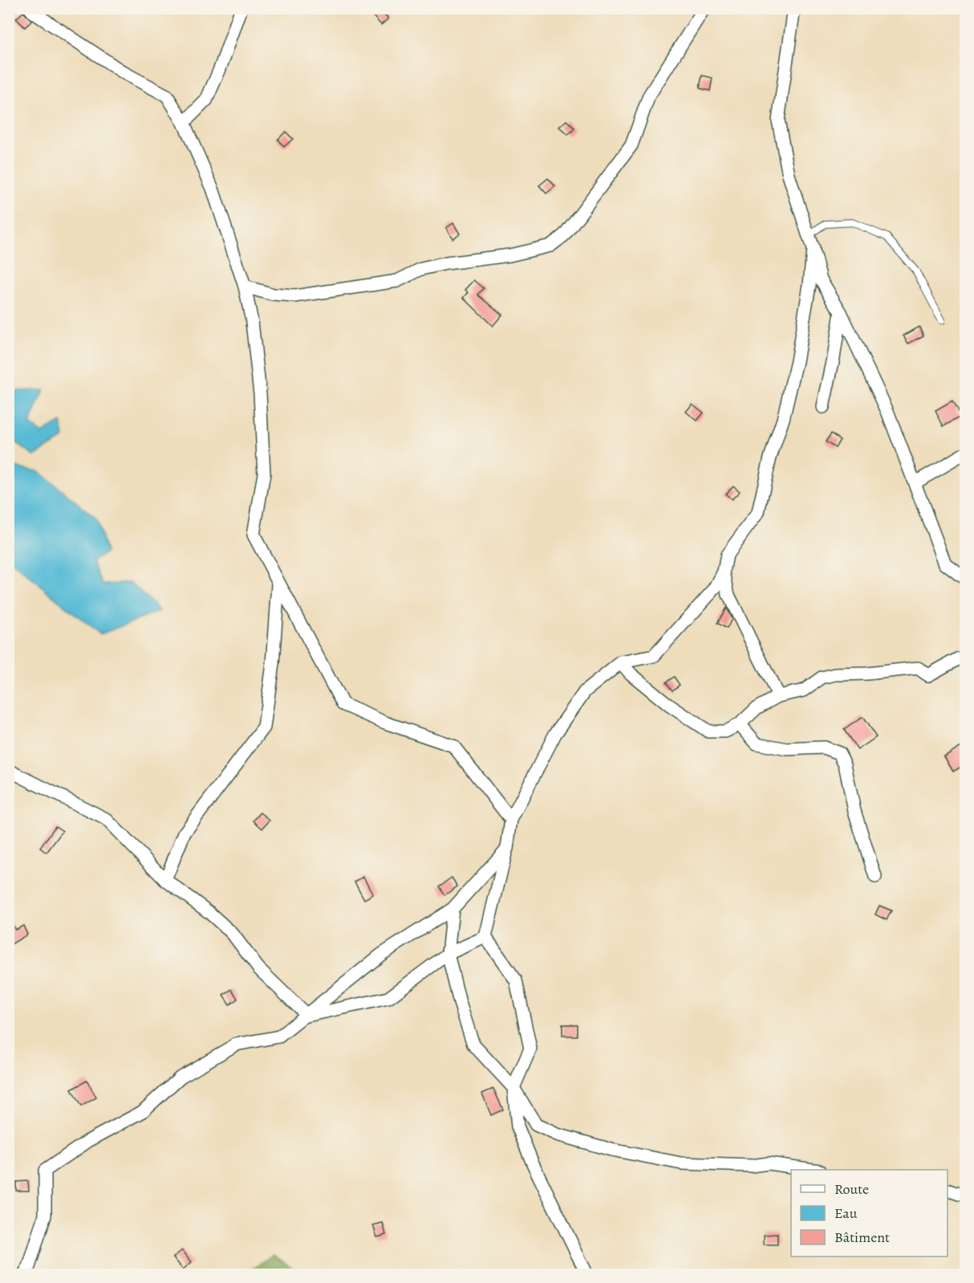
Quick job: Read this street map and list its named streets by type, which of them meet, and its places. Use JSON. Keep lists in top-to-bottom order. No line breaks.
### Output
{"legend":["Route","Eau","Bâtiment"]}
